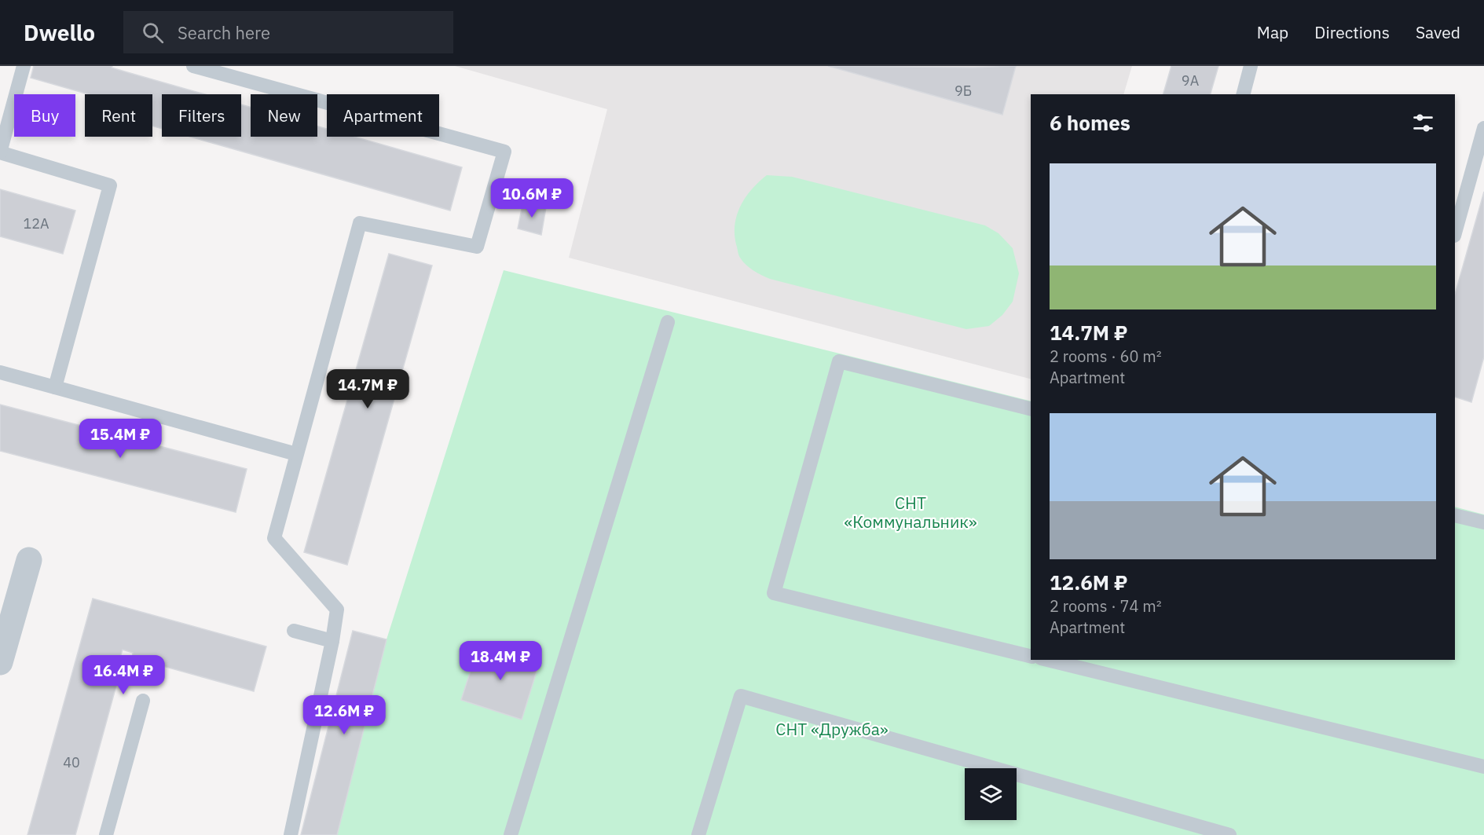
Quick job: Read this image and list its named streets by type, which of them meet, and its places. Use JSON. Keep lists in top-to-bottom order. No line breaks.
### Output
{"parks":["СНТ «Коммунальник»","СНТ «Дружба»"],"house_numbers":["9А","9Б","12А","40"],"page":{"header":"Dwello","search":"Search here","nav":["Map","Directions","Saved"],"chip":["Buy","Rent","Filters","New","Apartment"],"heading":"6 homes","list":[{"name":"14.7M ₽","note":"2 rooms · 60 m² · Apartment"},{"name":"12.6M ₽","note":"2 rooms · 74 m² · Apartment"}],"price":["10.6M ₽","14.7M ₽","15.4M ₽","18.4M ₽","16.4M ₽","12.6M ₽"]}}
